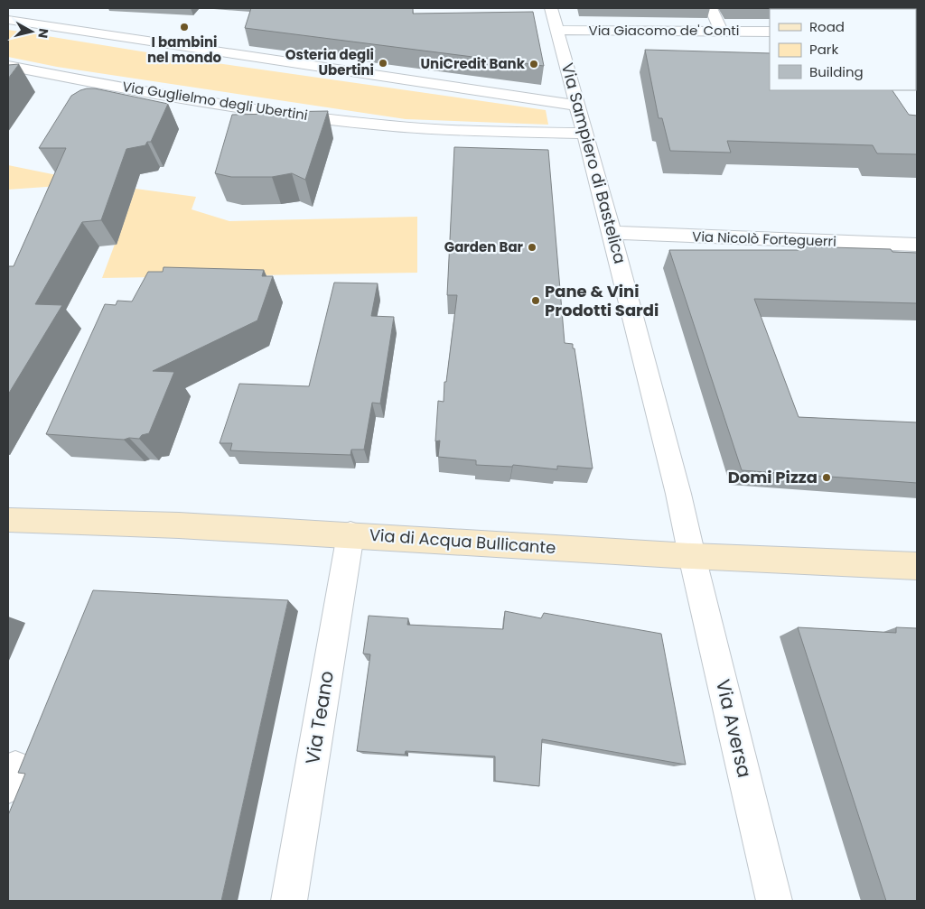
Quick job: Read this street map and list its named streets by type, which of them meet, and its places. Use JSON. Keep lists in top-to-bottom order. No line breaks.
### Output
{"streets":{"main road":["Via di Acqua Bullicante"],"street":["Via Giacomo de' Conti","Via Guglielmo degli Ubertini","Via Sampiero di Bastelica","Via Nicolò Forteguerri","Via Teano","Via Aversa"]},"crossings":[["Via Giacomo de' Conti","Via Sampiero di Bastelica"],["Via Guglielmo degli Ubertini","Via Sampiero di Bastelica"],["Via Sampiero di Bastelica","Via Nicolò Forteguerri"],["Via Sampiero di Bastelica","Via di Acqua Bullicante"],["Via Sampiero di Bastelica","Via Aversa"],["Via di Acqua Bullicante","Via Teano"],["Via di Acqua Bullicante","Via Aversa"]],"places":["I bambini nel mondo","Osteria degli Ubertini","UniCredit Bank","Garden Bar","Pane & Vini Prodotti Sardi","Domi Pizza"],"legend":["Road","Park","Building"],"north":"right"}
